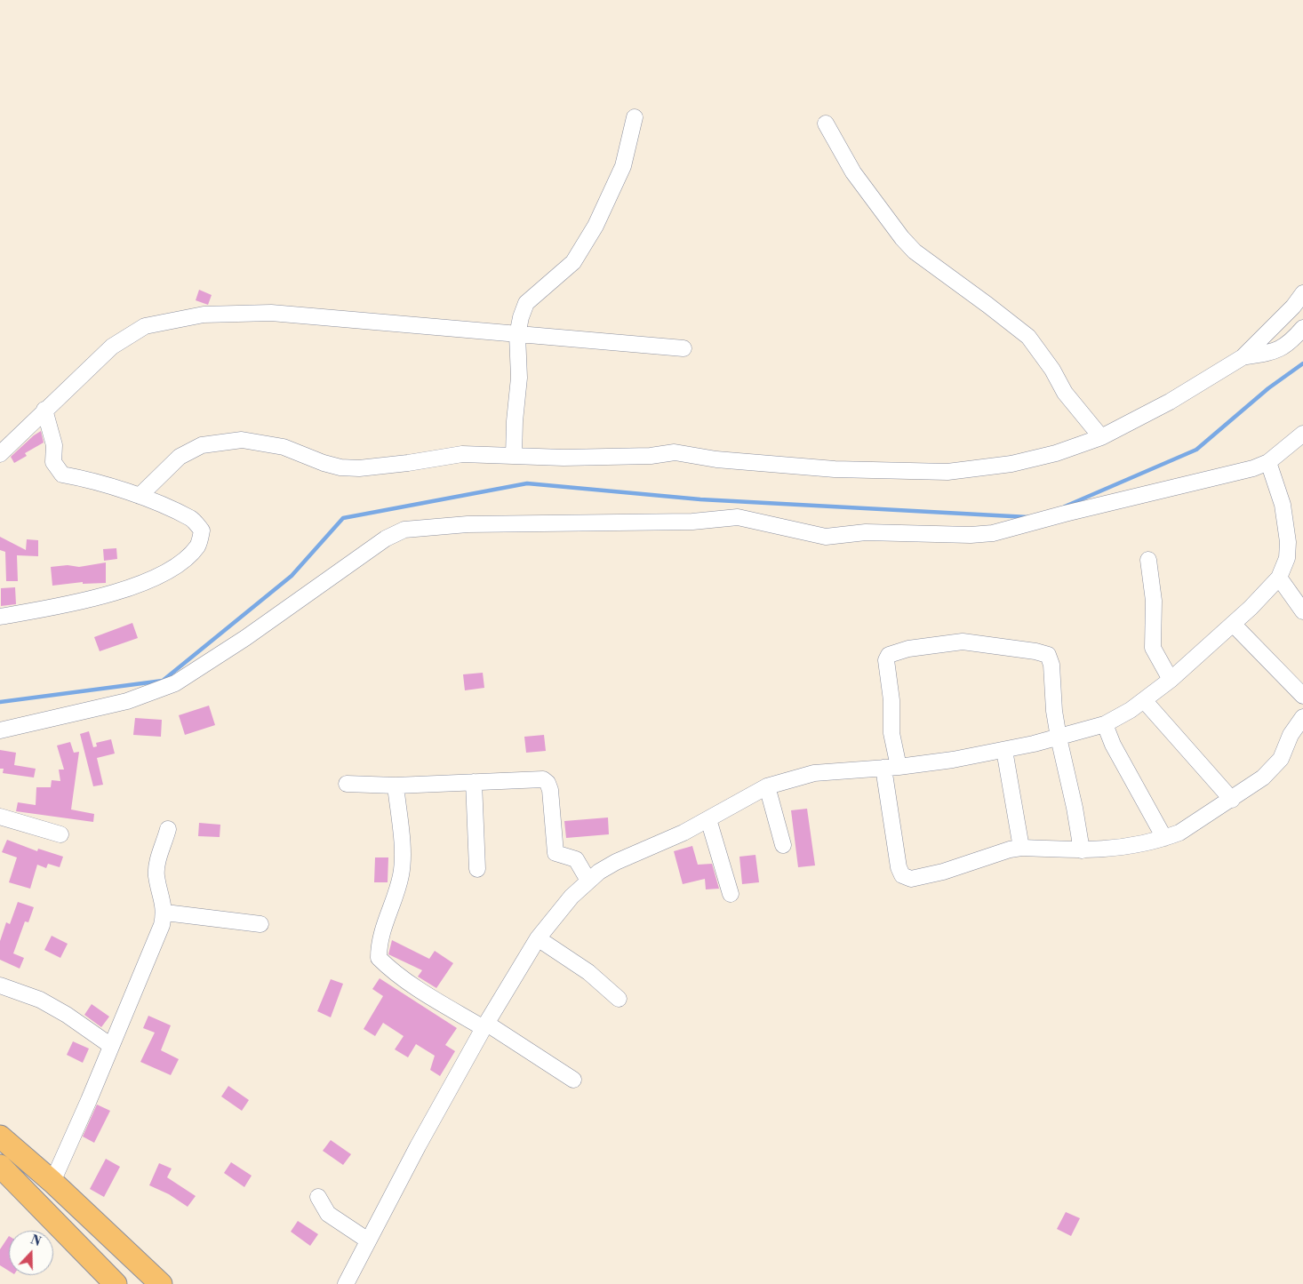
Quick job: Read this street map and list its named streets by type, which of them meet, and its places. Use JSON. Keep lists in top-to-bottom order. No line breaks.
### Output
{"north":"top"}
